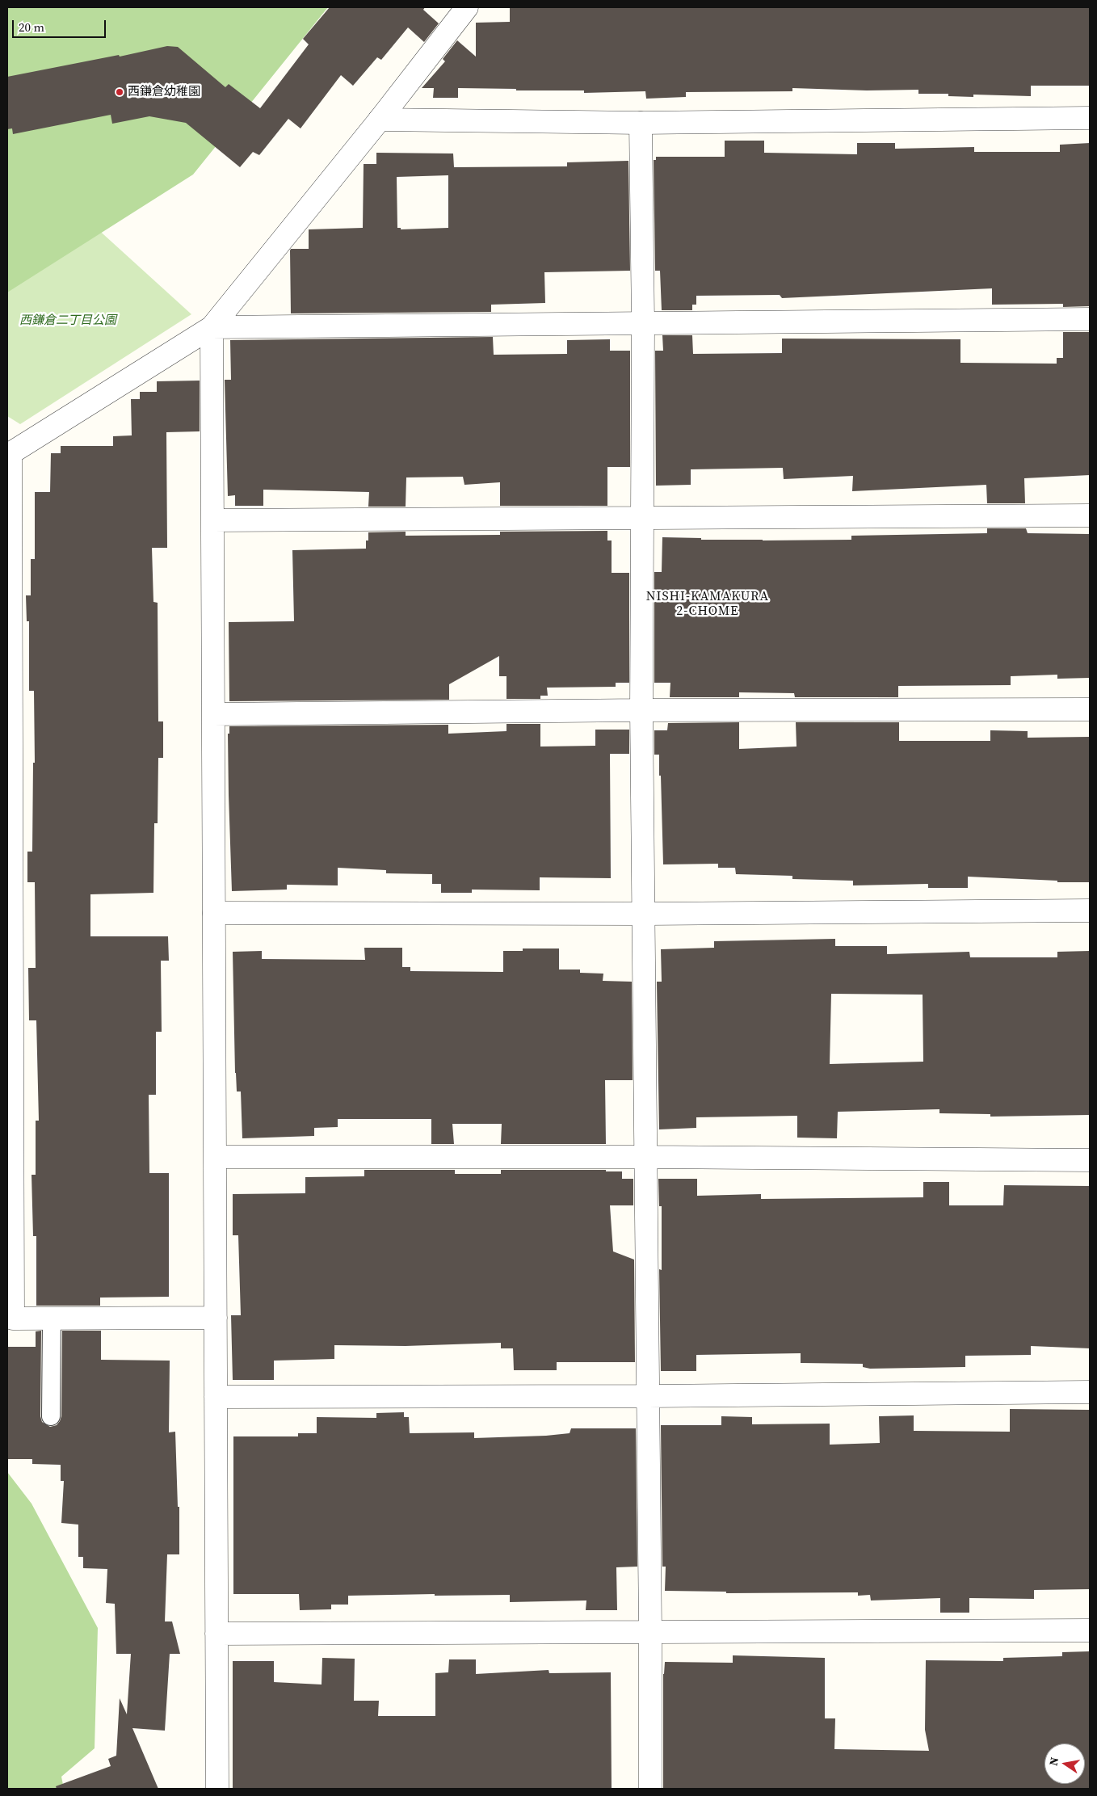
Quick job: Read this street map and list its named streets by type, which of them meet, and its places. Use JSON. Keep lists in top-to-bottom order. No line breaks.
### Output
{"districts":["NISHI-KAMAKURA 2-CHOME"],"parks":["西鎌倉二丁目公園"],"places":["西鎌倉幼稚園"],"scale_bar":"20 m","north":"left"}
